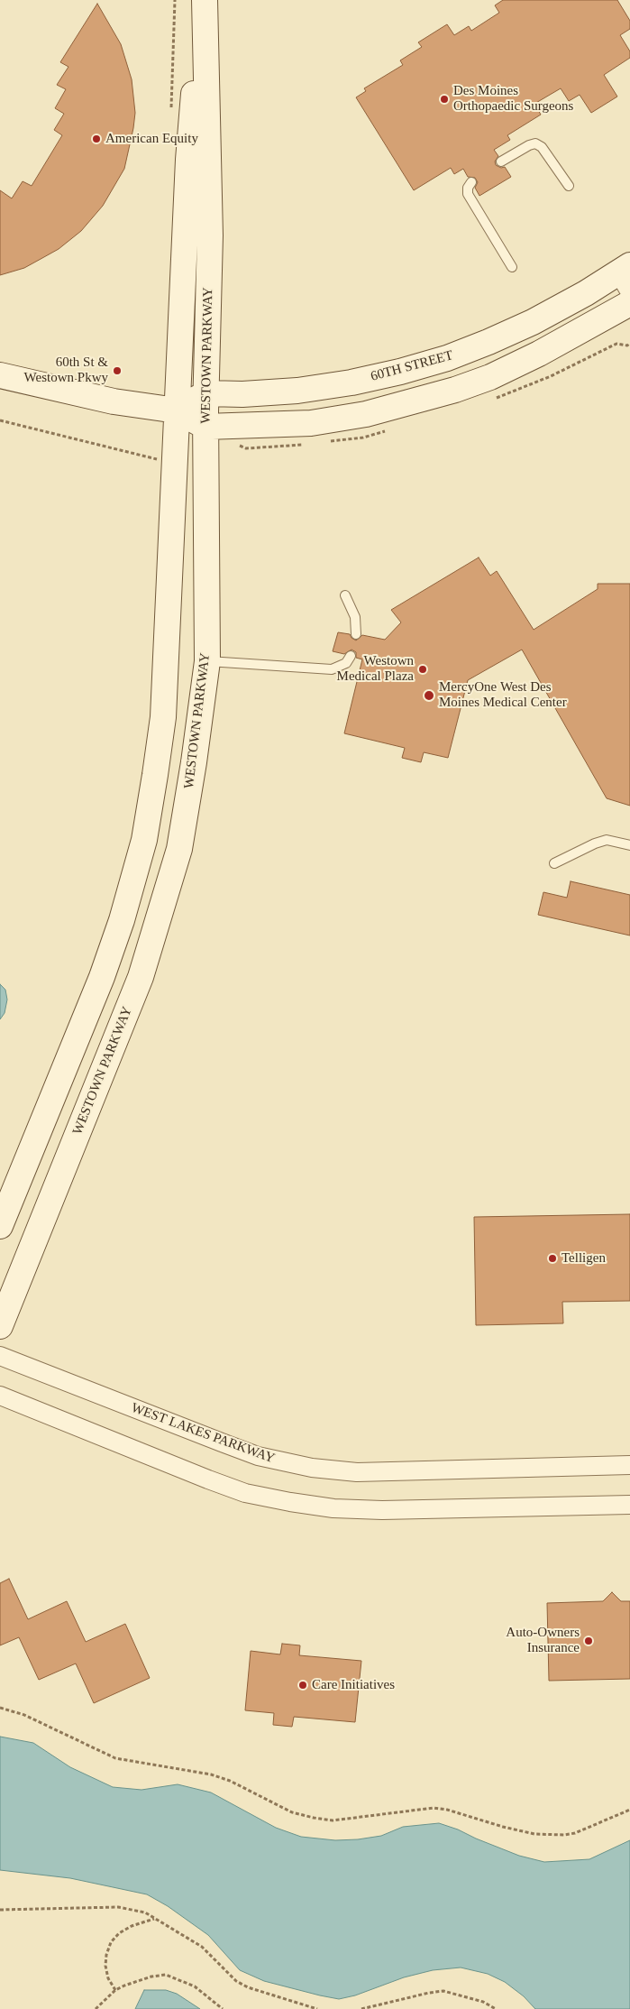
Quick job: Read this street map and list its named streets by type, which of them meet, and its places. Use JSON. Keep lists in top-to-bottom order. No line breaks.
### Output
{"streets":{"street":["WESTOWN PARKWAY","60TH STREET","WEST LAKES PARKWAY"]},"crossings":[["WESTOWN PARKWAY","60TH STREET"]],"places":["Des Moines Orthopaedic Surgeons","American Equity","60th St & Westown Pkwy","Westown Medical Plaza","MercyOne West Des Moines Medical Center","Telligen","Auto-Owners Insurance","Care Initiatives"]}
